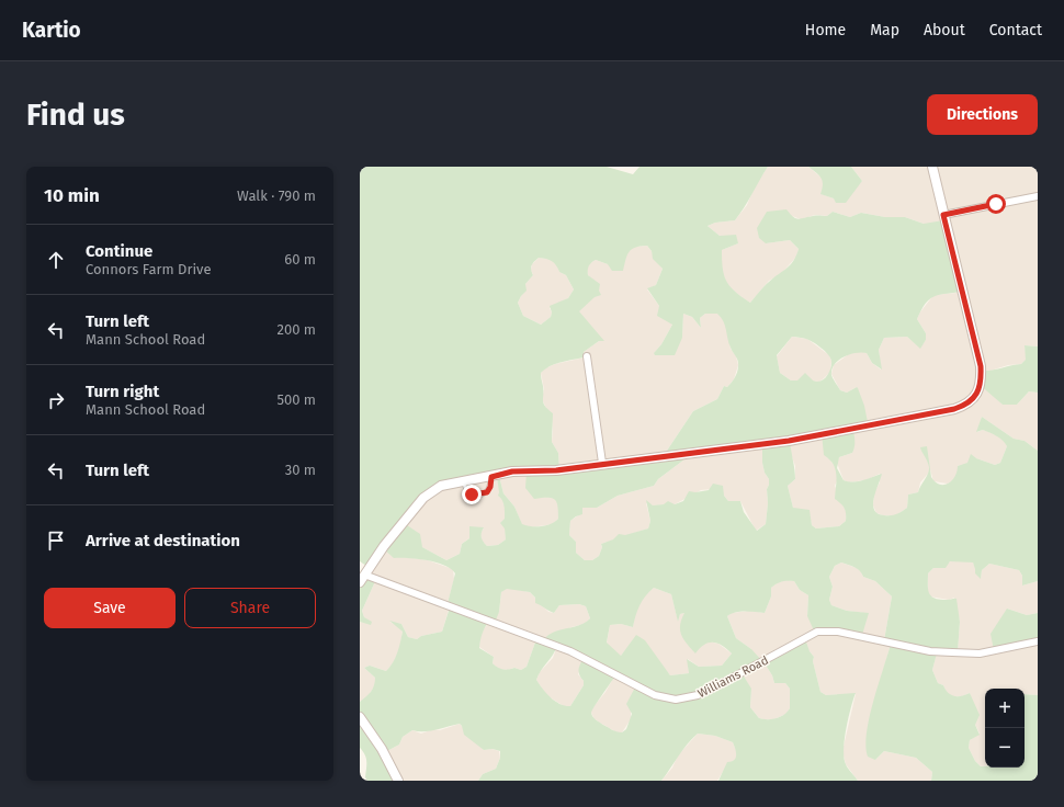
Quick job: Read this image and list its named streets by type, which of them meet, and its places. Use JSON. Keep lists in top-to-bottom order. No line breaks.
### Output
{"streets":{"street":["Williams Road"]},"page":{"header":"Kartio","nav":["Home","Map","About","Contact"],"buttons":["Directions",["Save","Share"]],"title":"Find us","heading":["10 min","Walk · 790 m"],"list":[["Continue","Connors Farm Drive","60 m"],["Turn left","Mann School Road","200 m"],["Turn right","Mann School Road","500 m"],["Turn left","30 m"],"Arrive at destination"],"map_buttons":["+","−"]}}
